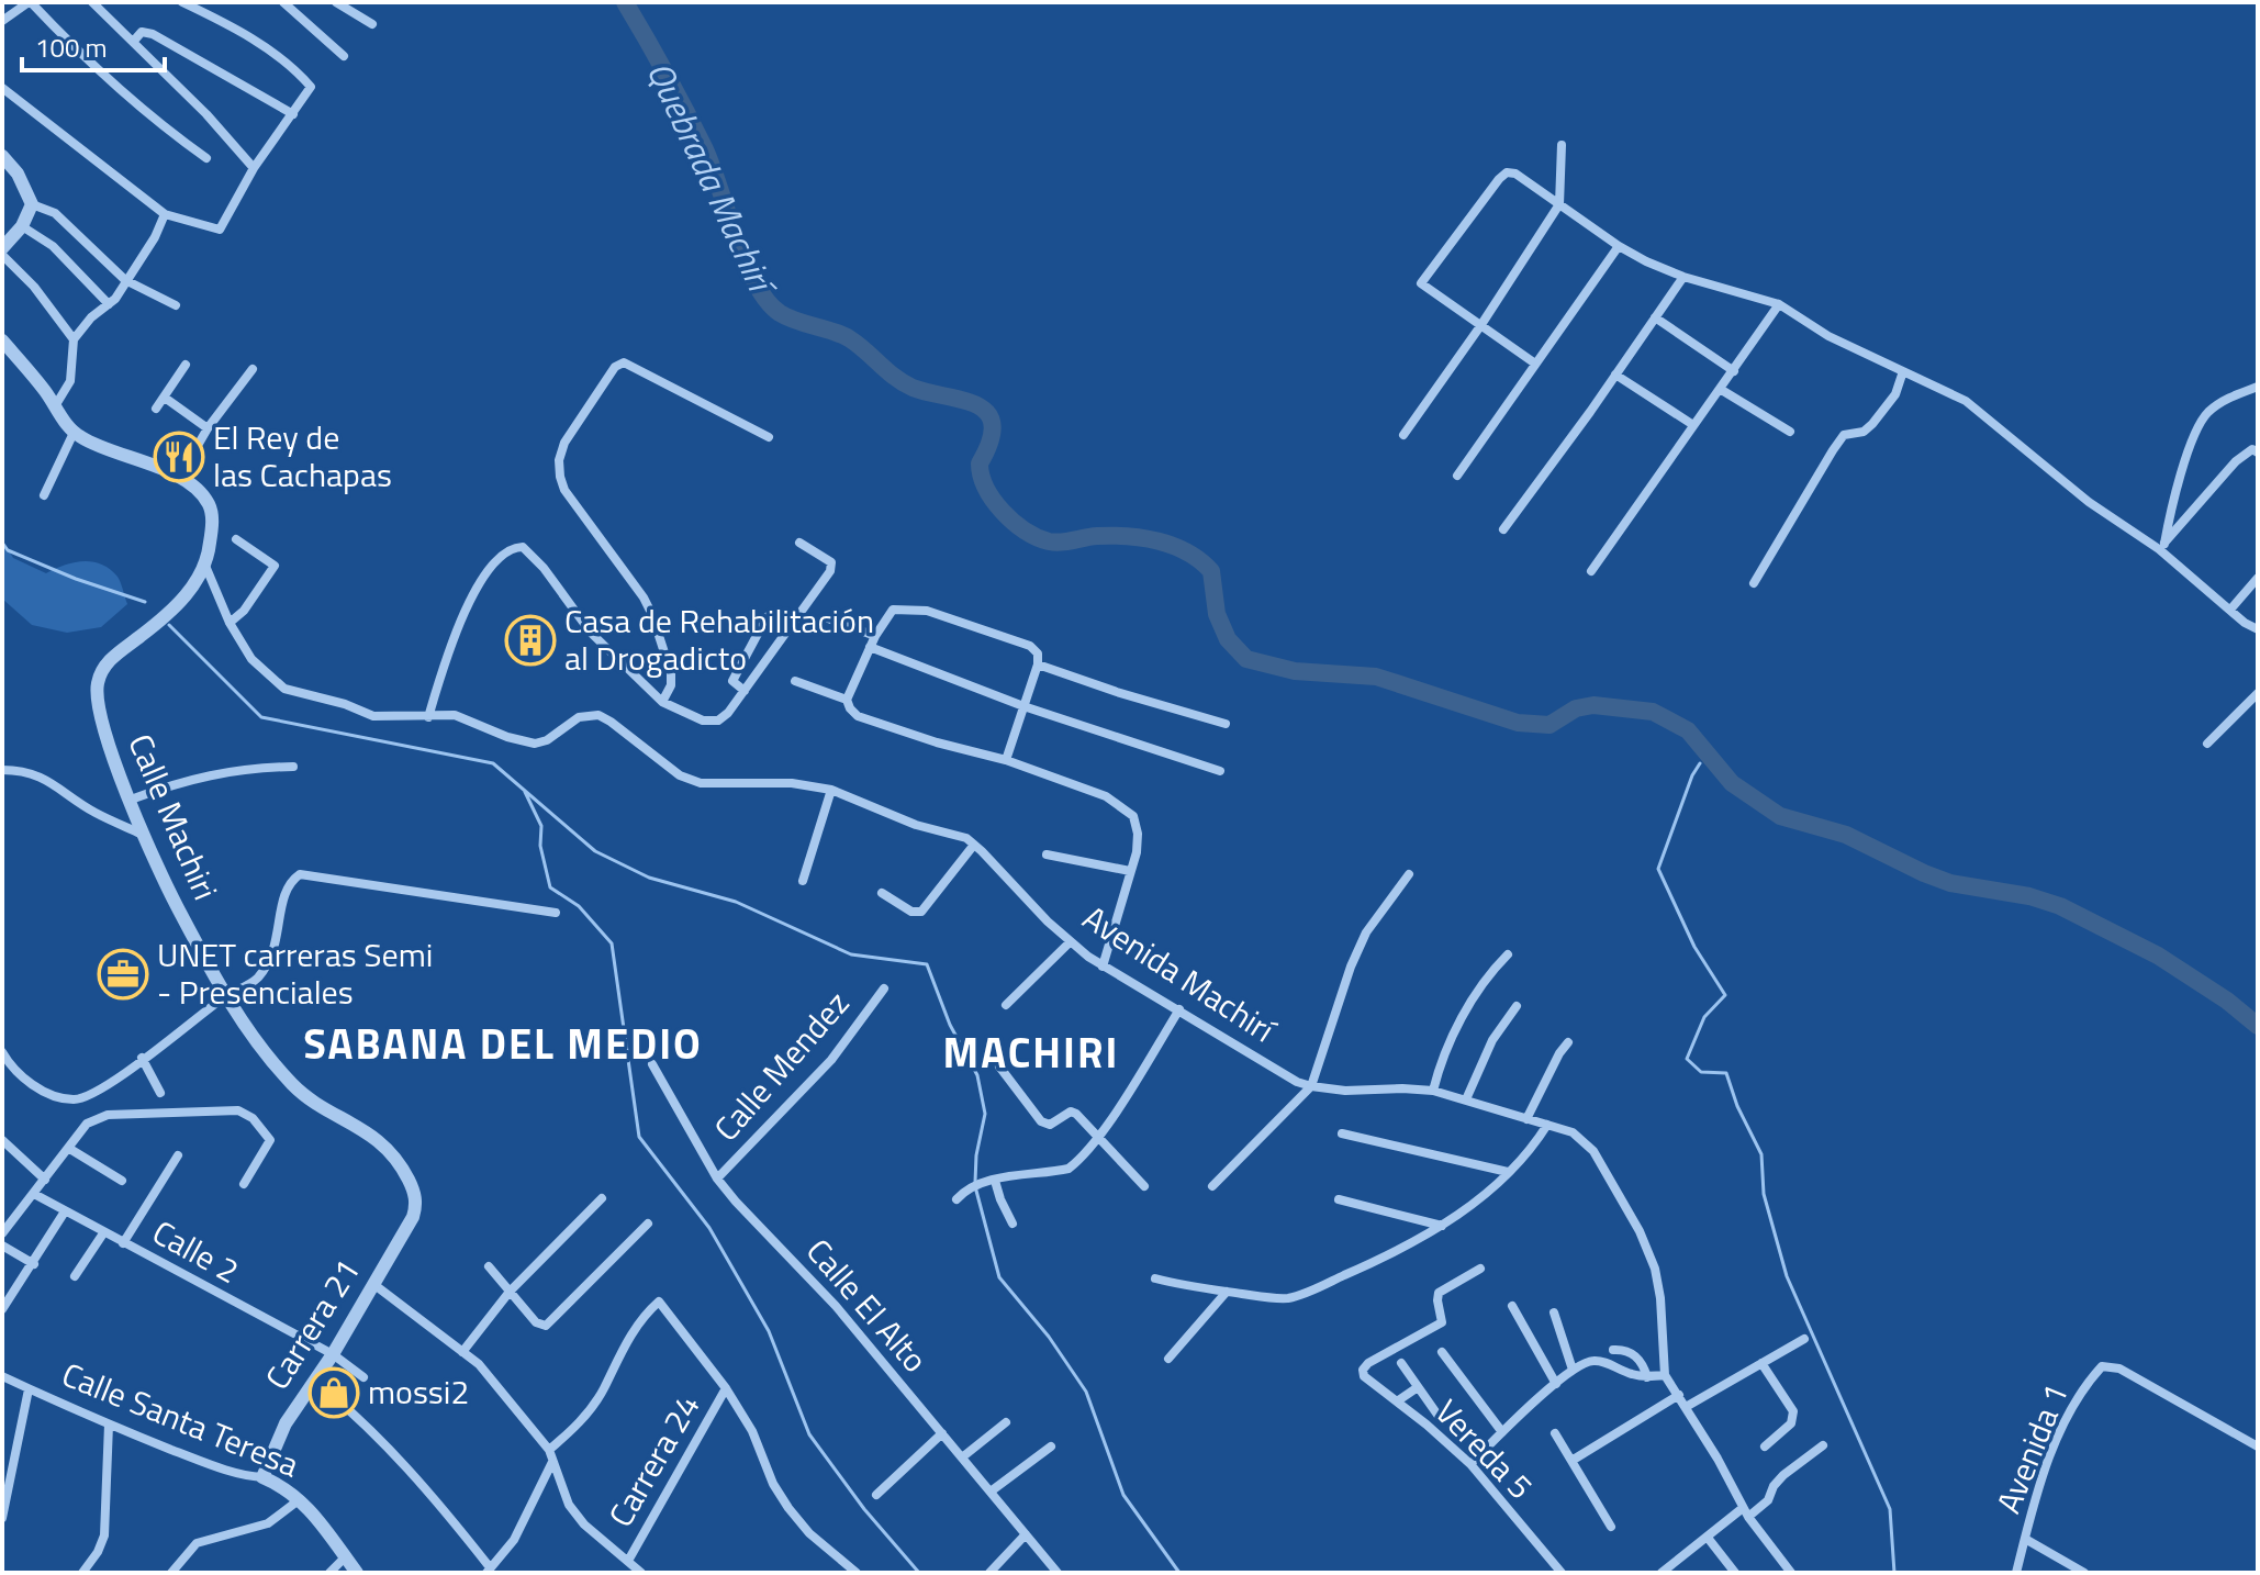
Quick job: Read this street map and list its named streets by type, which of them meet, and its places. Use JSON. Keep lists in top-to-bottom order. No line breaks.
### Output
{"streets":{"street":["Calle Machiri","Avenida Machirí","Calle Mendez","Calle 2","Calle El Alto","Carrera 21","Calle Santa Teresa","Avenida 1","Vereda 5","Carrera 24"]},"crossings":[["Calle Machiri","Avenida Machirí"],["Calle Machiri","Carrera 21"],["Calle Mendez","Calle El Alto"],["Calle 2","Carrera 21"],["Carrera 21","Calle Santa Teresa"]],"districts":["SABANA DEL MEDIO","MACHIRI"],"water":["Quebrada Machirí"],"places":{"restaurant":["El Rey de las Cachapas"],"building":["Casa de Rehabilitación al Drogadicto"],"office":["UNET carreras Semi - Presenciales"],"shop":["mossi2"]},"scale_bar":"100 m"}
